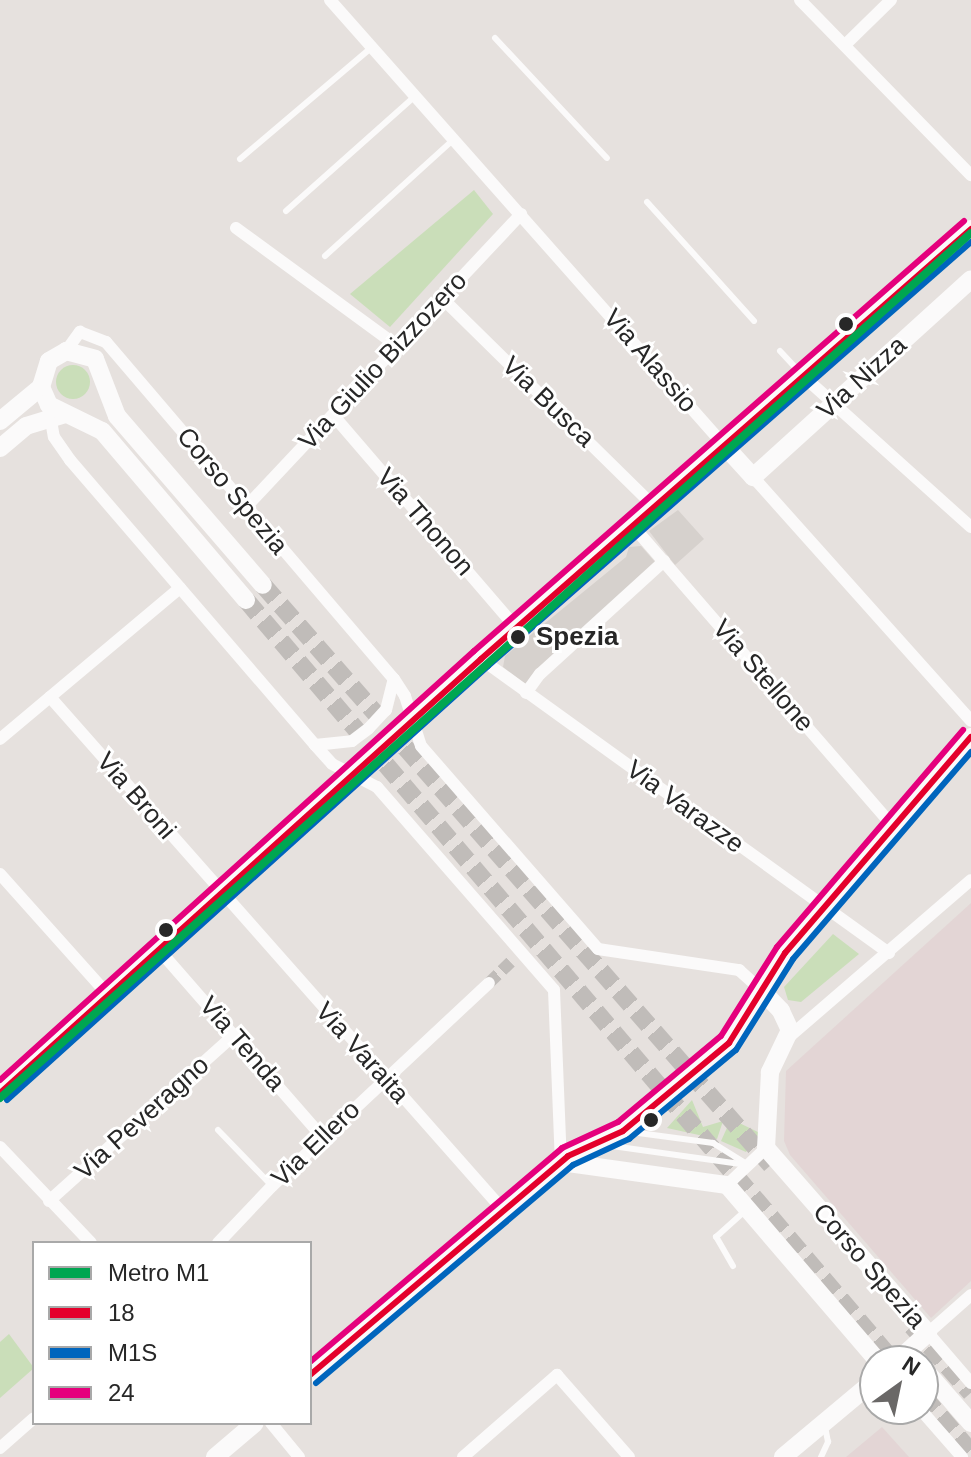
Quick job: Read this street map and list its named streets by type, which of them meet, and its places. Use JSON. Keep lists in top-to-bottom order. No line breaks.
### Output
{"streets":{"street":["Via Giulio Bizzozero","Via Alassio","Via Nizza","Via Busca","Corso Spezia","Via Thonon","Via Stellone","Via Broni","Via Varazze","Via Tenda","Via Varaita","Via Peveragno","Via Ellero"]},"crossings":[["Via Giulio Bizzozero","Via Alassio"],["Via Giulio Bizzozero","Via Busca"],["Via Giulio Bizzozero","Corso Spezia"],["Via Giulio Bizzozero","Via Thonon"],["Via Alassio","Via Nizza"],["Via Nizza","Via Busca"],["Via Nizza","Corso Spezia"],["Via Nizza","Via Thonon"],["Via Nizza","Via Stellone"],["Via Nizza","Via Broni"],["Via Nizza","Via Varazze"],["Via Nizza","Via Tenda"],["Via Nizza","Via Varaita"],["Via Broni","Via Varaita"],["Via Tenda","Via Peveragno"],["Via Tenda","Via Ellero"],["Via Varaita","Via Ellero"]],"places":["Spezia"],"lines":["transit line 24","transit line 18","metro line M1","transit line M1S"],"legend":["Metro M1","18","M1S","24"],"north":"top right"}
